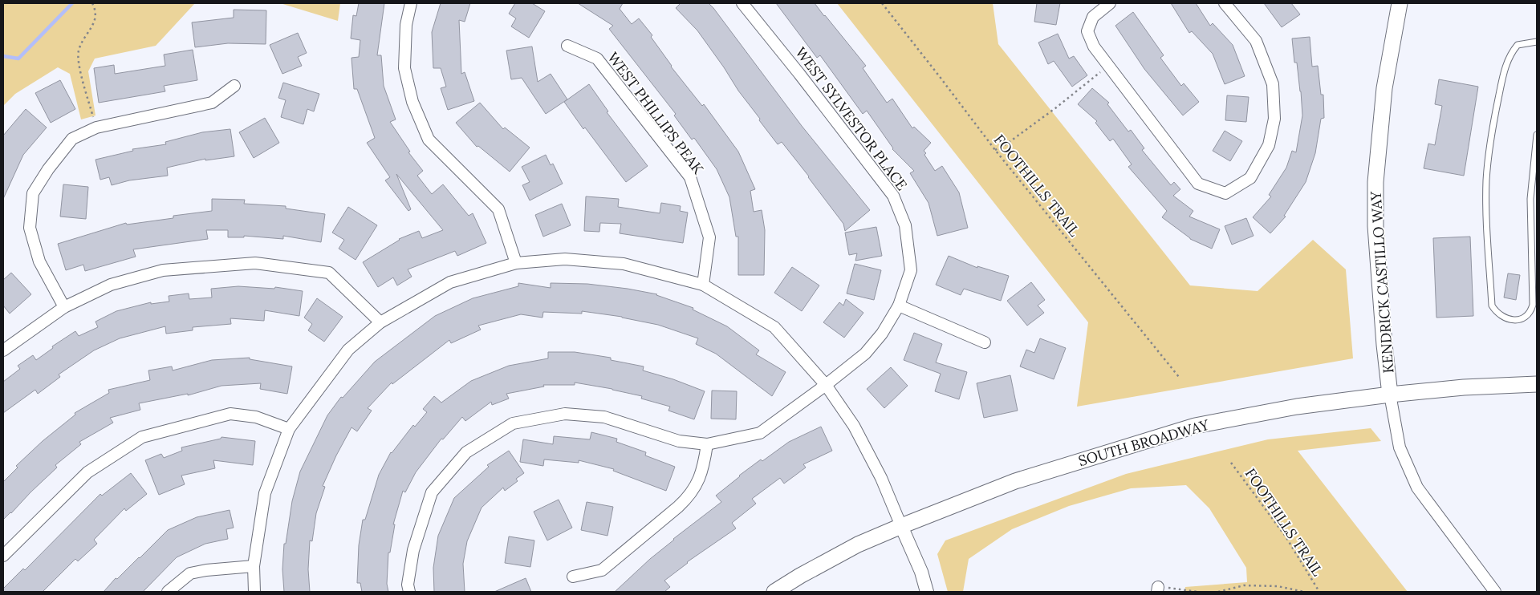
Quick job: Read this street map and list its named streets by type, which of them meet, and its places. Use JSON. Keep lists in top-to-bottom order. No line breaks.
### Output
{"streets":{"main road":["KENDRICK CASTILLO WAY","SOUTH BROADWAY"],"street":["WEST PHILLIPS PEAK","WEST SYLVESTOR PLACE"],"path":["FOOTHILLS TRAIL"]},"crossings":[["KENDRICK CASTILLO WAY","SOUTH BROADWAY"]]}
